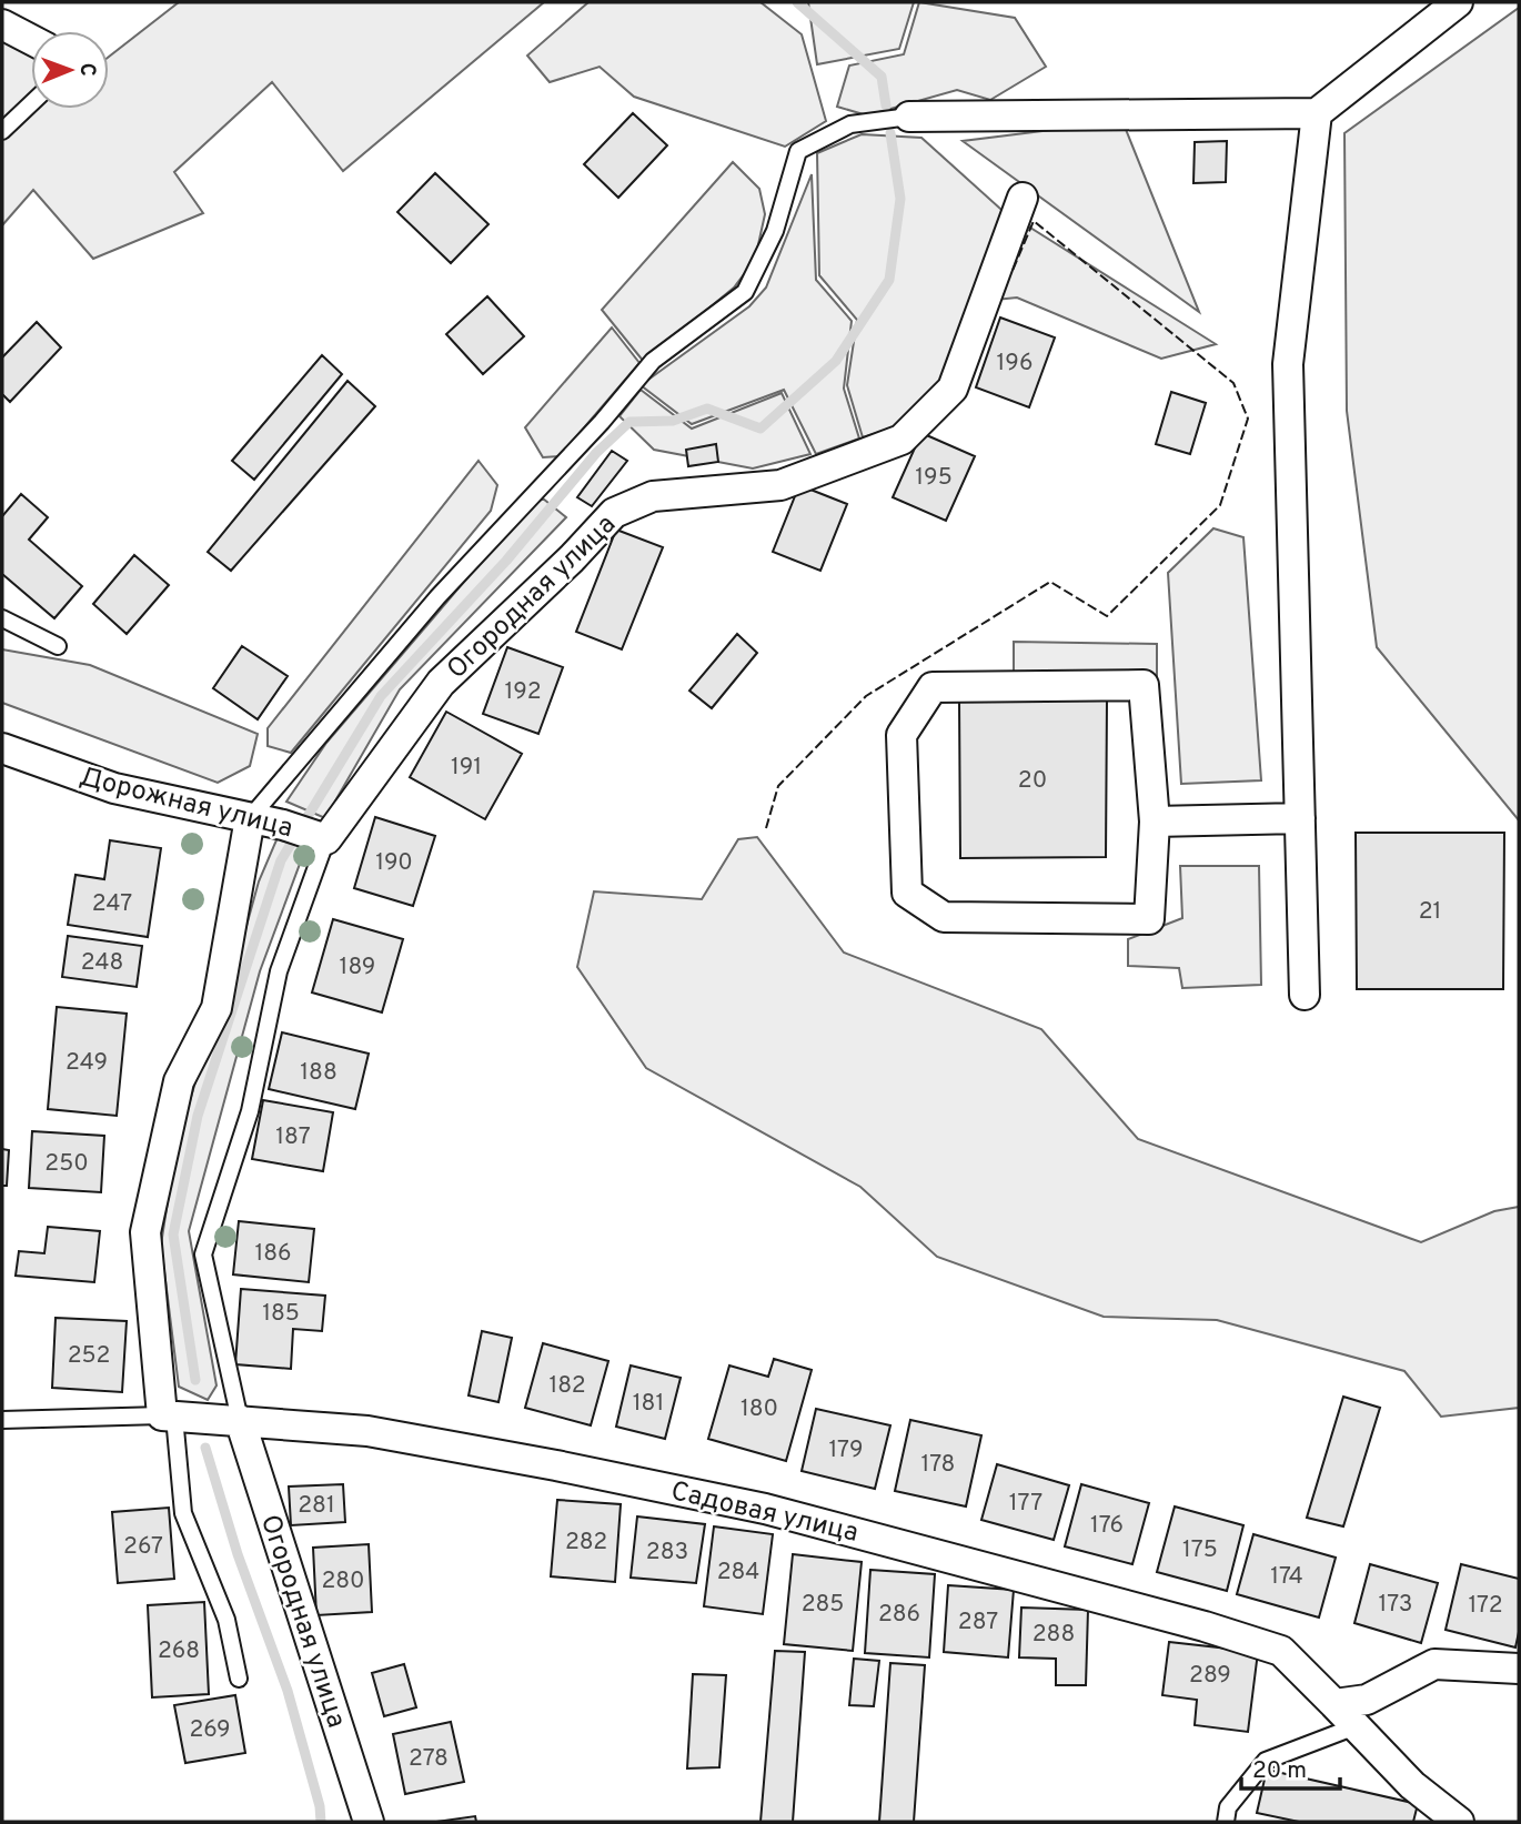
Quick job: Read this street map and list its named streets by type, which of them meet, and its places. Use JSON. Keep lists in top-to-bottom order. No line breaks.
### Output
{"streets":{"street":["Огородная улица","Дорожная улица","Садовая улица"]},"crossings":[["Огородная улица","Дорожная улица"],["Огородная улица","Садовая улица"]],"house_numbers":["196","195","192","191","20","190","247","21","248","189","249","188","187","250","186","185","252","182","181","180","179","178","177","281","176","282","267","175","283","284","174","280","285","173","172","286","287","288","268","289","269","278"],"scale_bar":"20 m","north":"right"}
